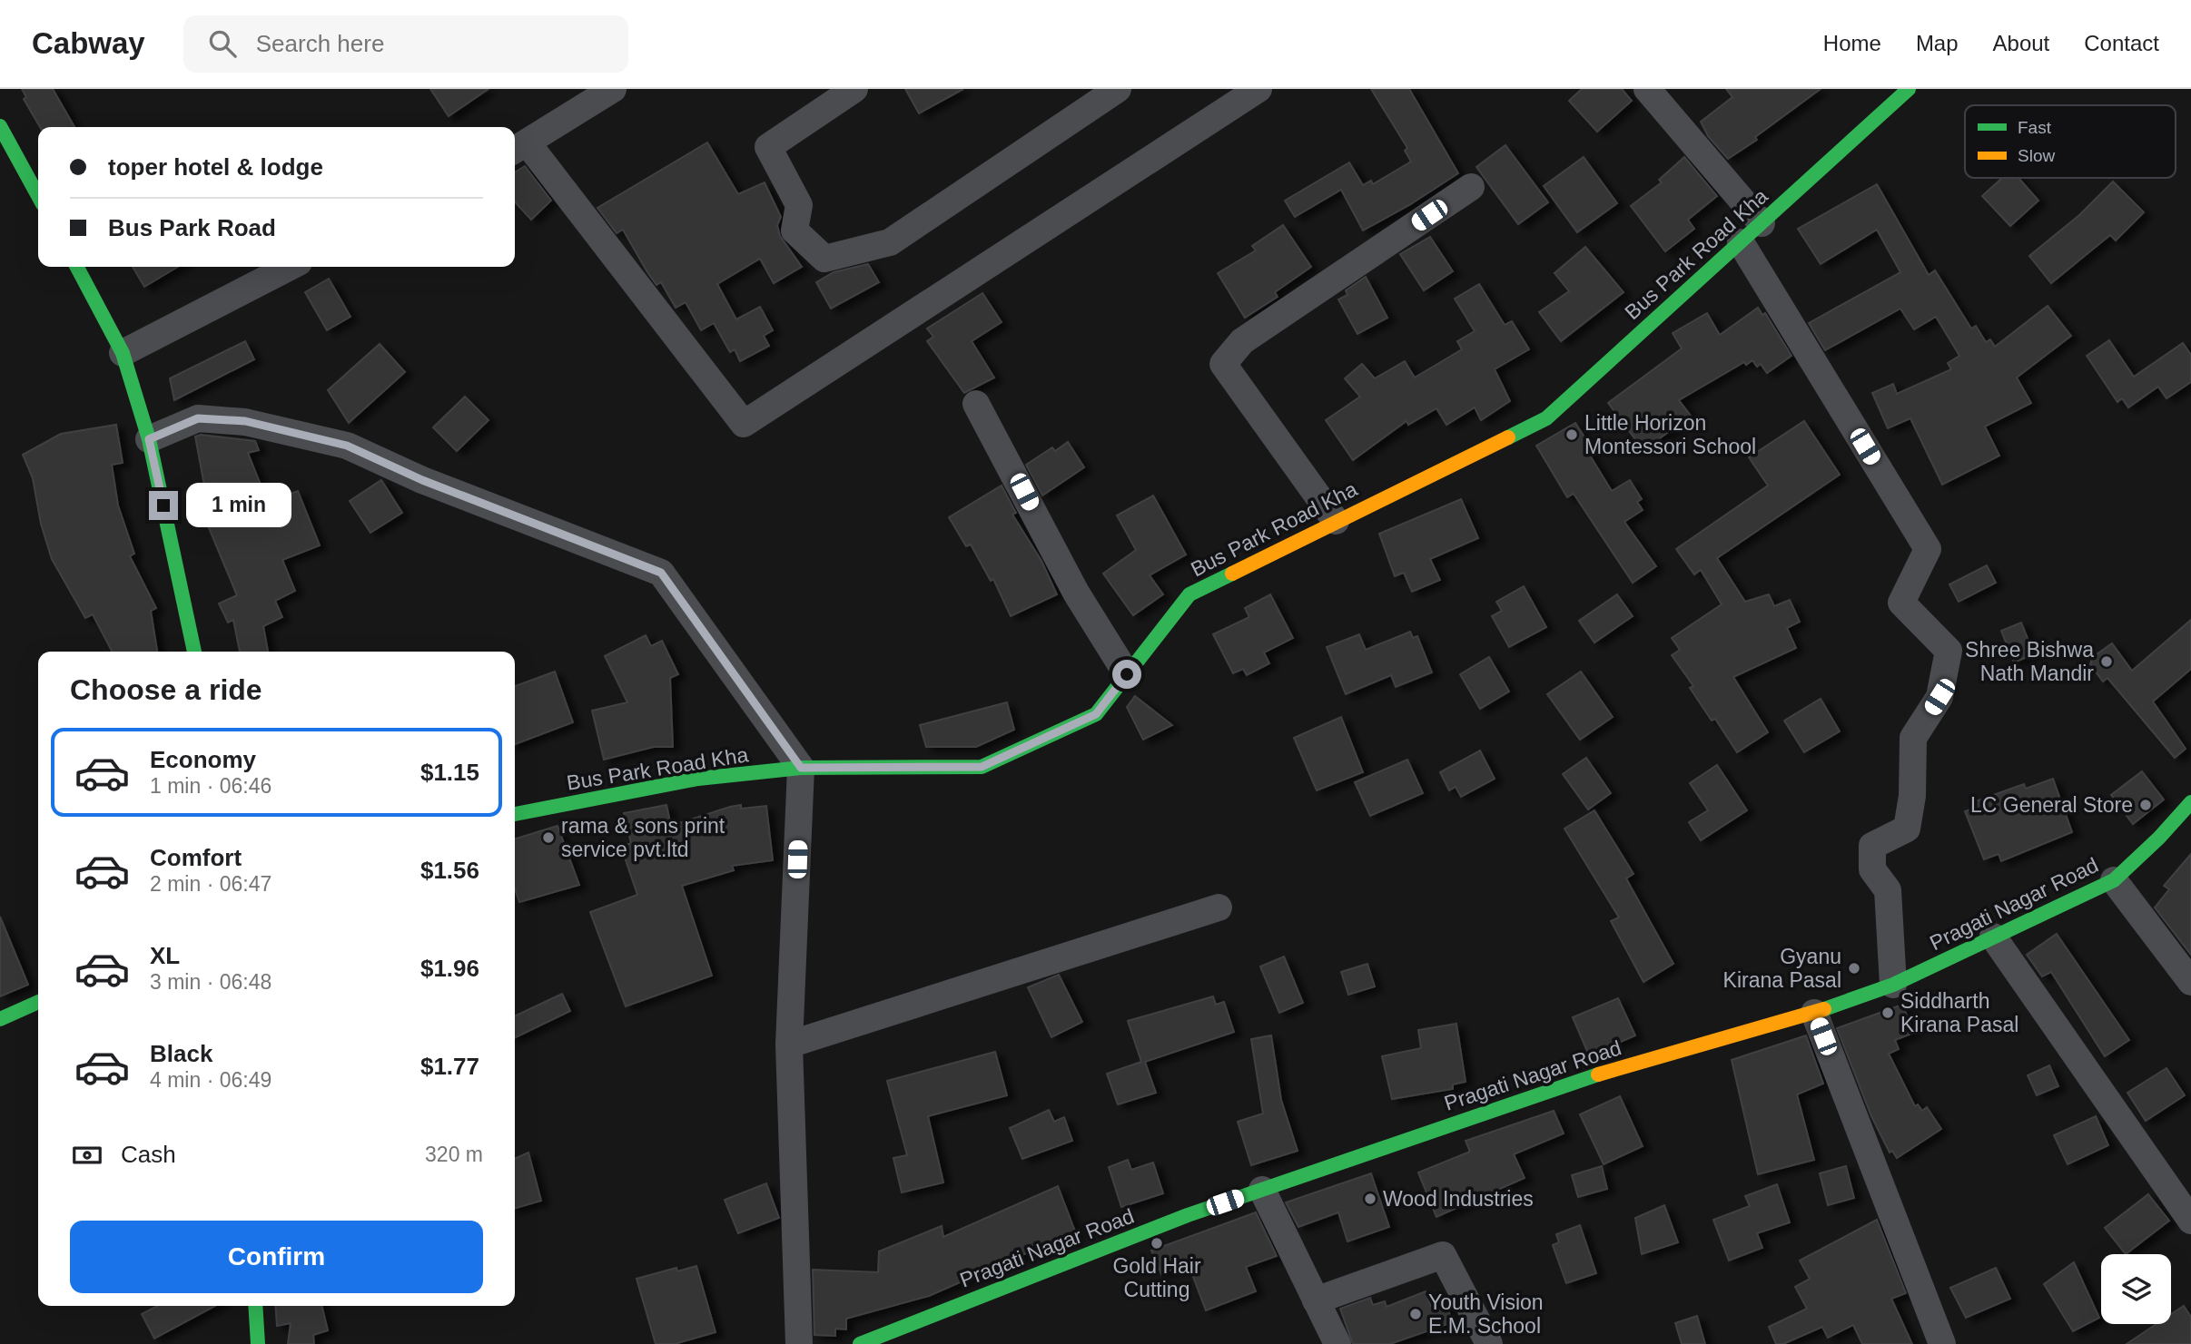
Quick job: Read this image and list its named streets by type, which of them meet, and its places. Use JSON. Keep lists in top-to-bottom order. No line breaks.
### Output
{"streets":{"street":["Bus Park Road Kha","Pragati Nagar Road"]},"places":["Little Horizon Montessori School","Shree Bishwa Nath Mandir","LC General Store","rama & sons print service pvt.ltd","Gyanu Kirana Pasal","Siddharth Kirana Pasal","Wood Industries","Gold Hair Cutting","Youth Vision E.M. School"],"legend":["Fast","Slow"],"page":{"header":"Cabway","search":"Search here","nav":["Home","Map","About","Contact"],"banner":["toper hotel & lodge","Bus Park Road"],"bubble":"1 min","heading":"Choose a ride","list":[{"name":"Economy","note":"1 min · 06:46","value":"$1.15"},{"name":"Comfort","note":"2 min · 06:47","value":"$1.56"},{"name":"XL","note":"3 min · 06:48","value":"$1.96"},{"name":"Black","note":"4 min · 06:49","value":"$1.77"}],"pay":["Cash","320 m"],"buttons":"Confirm"}}
